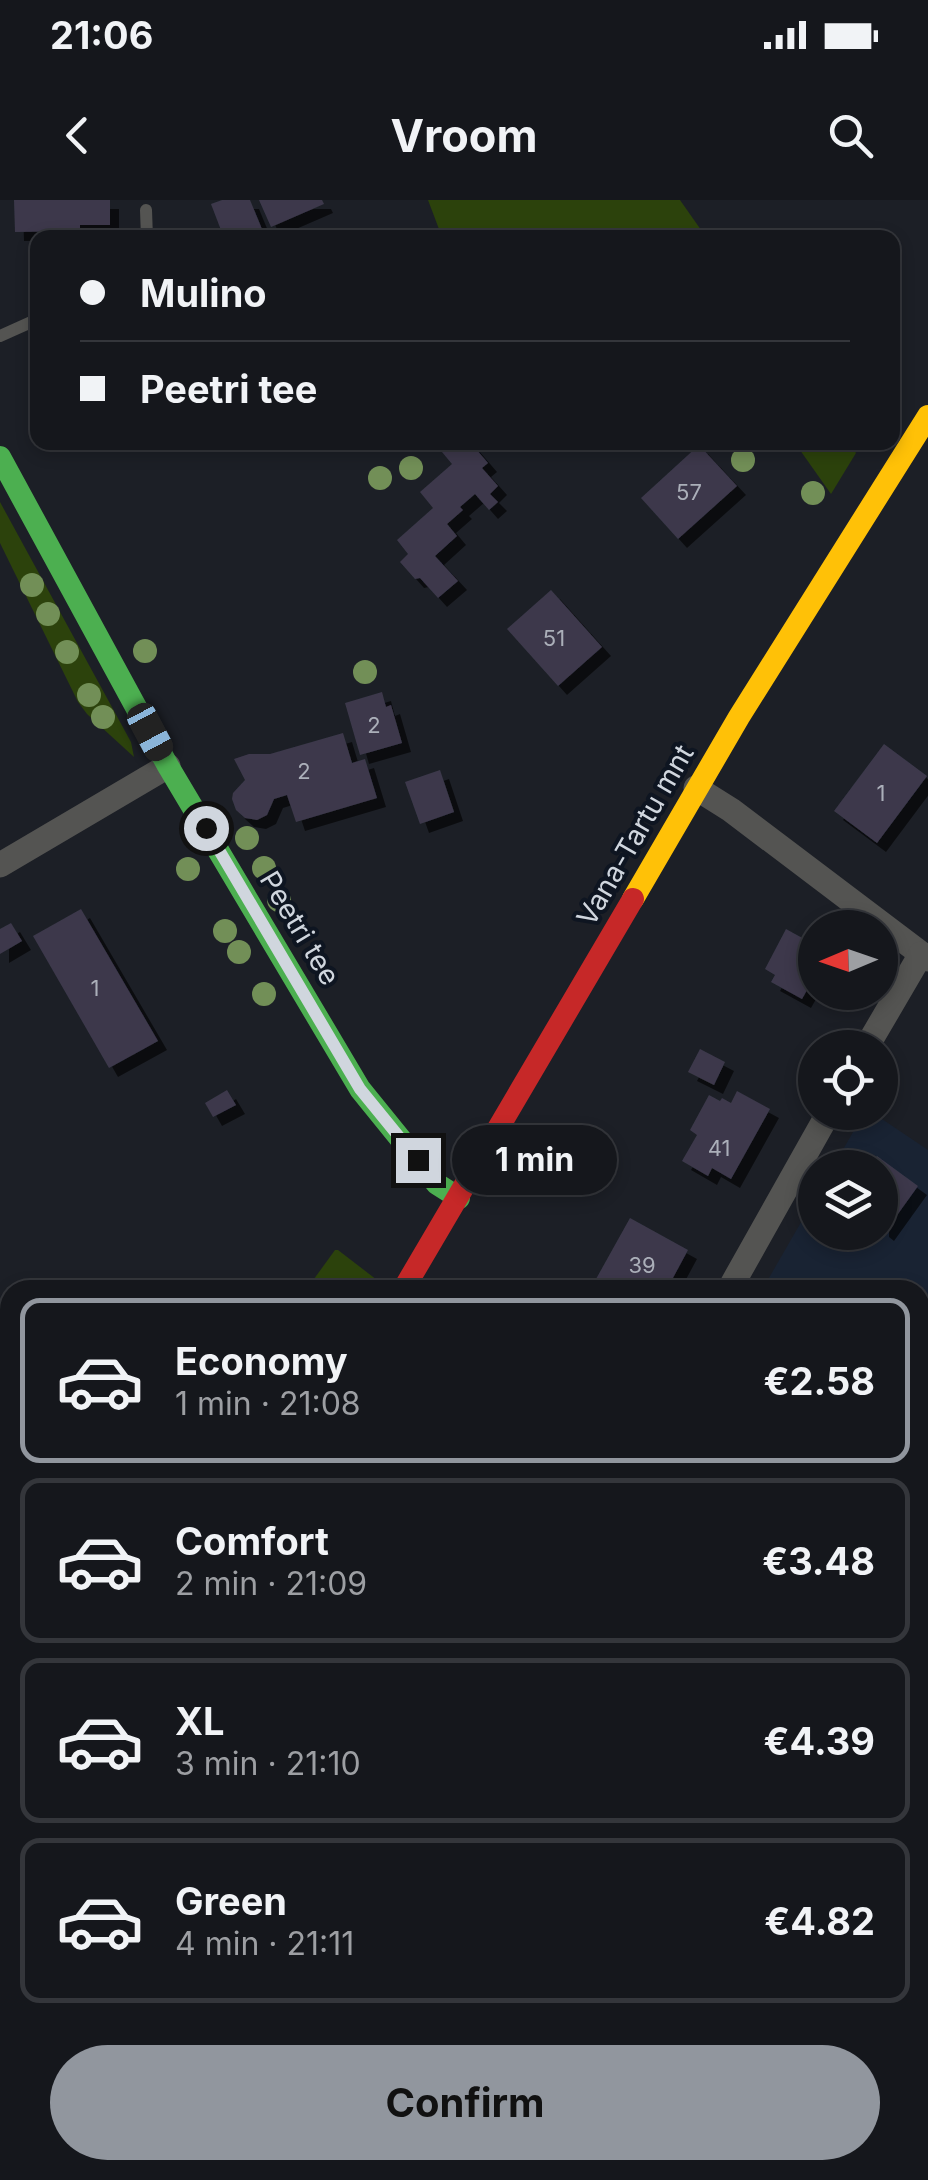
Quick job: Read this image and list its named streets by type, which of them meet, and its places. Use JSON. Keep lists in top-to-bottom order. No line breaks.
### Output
{"streets":{"street":["Vana-Tartu mnt","Peetri tee"]},"crossings":[["Vana-Tartu mnt","Peetri tee"]],"house_numbers":["57","51","2","2","1","1","41","39"],"north":"left","page":{"status":"21:06","header":"Vroom","banner":["Mulino","Peetri tee"],"bubble":"1 min","list":[{"name":"Economy","note":"1 min · 21:08","value":"€2.58"},{"name":"Comfort","note":"2 min · 21:09","value":"€3.48"},{"name":"XL","note":"3 min · 21:10","value":"€4.39"},{"name":"Green","note":"4 min · 21:11","value":"€4.82"}],"buttons":"Confirm"}}
